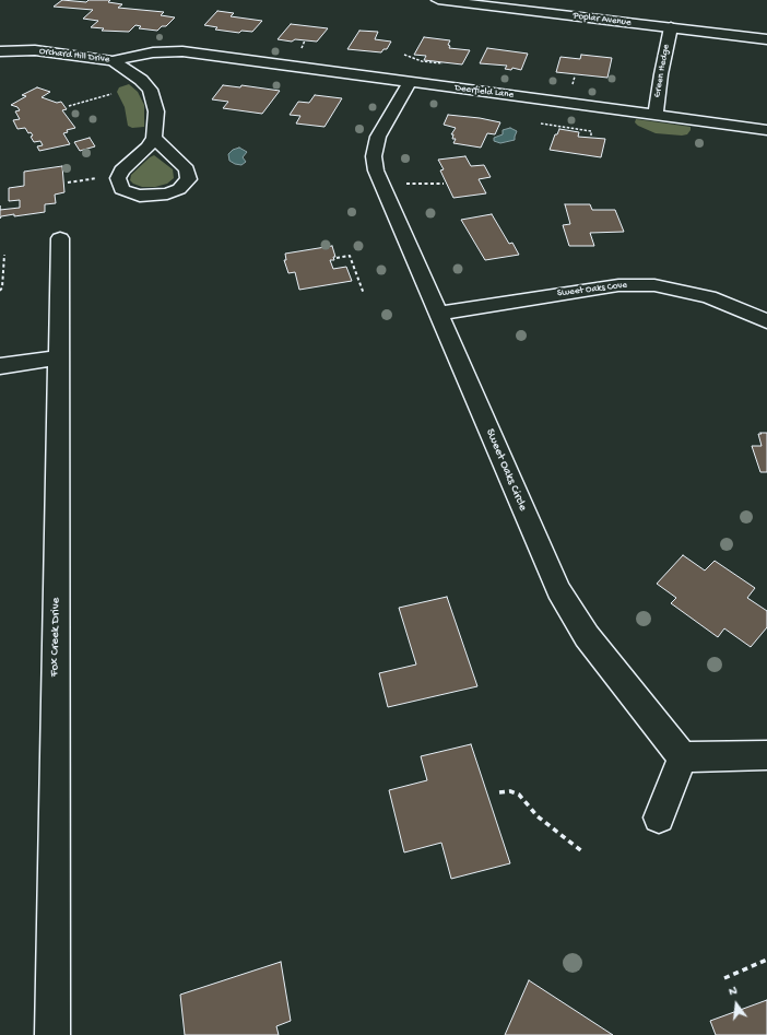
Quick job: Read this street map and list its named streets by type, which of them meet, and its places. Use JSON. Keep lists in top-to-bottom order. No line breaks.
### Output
{"streets":{"street":["Poplar Avenue","Orchard Hill Drive","Green Hedge","Deerfield Lane","Sweet Oaks Cove","Sweet Oaks Circle","Fox Creek Drive"]},"crossings":[["Poplar Avenue","Green Hedge"],["Orchard Hill Drive","Deerfield Lane"],["Green Hedge","Deerfield Lane"],["Deerfield Lane","Sweet Oaks Circle"],["Sweet Oaks Cove","Sweet Oaks Circle"]],"north":"top"}
